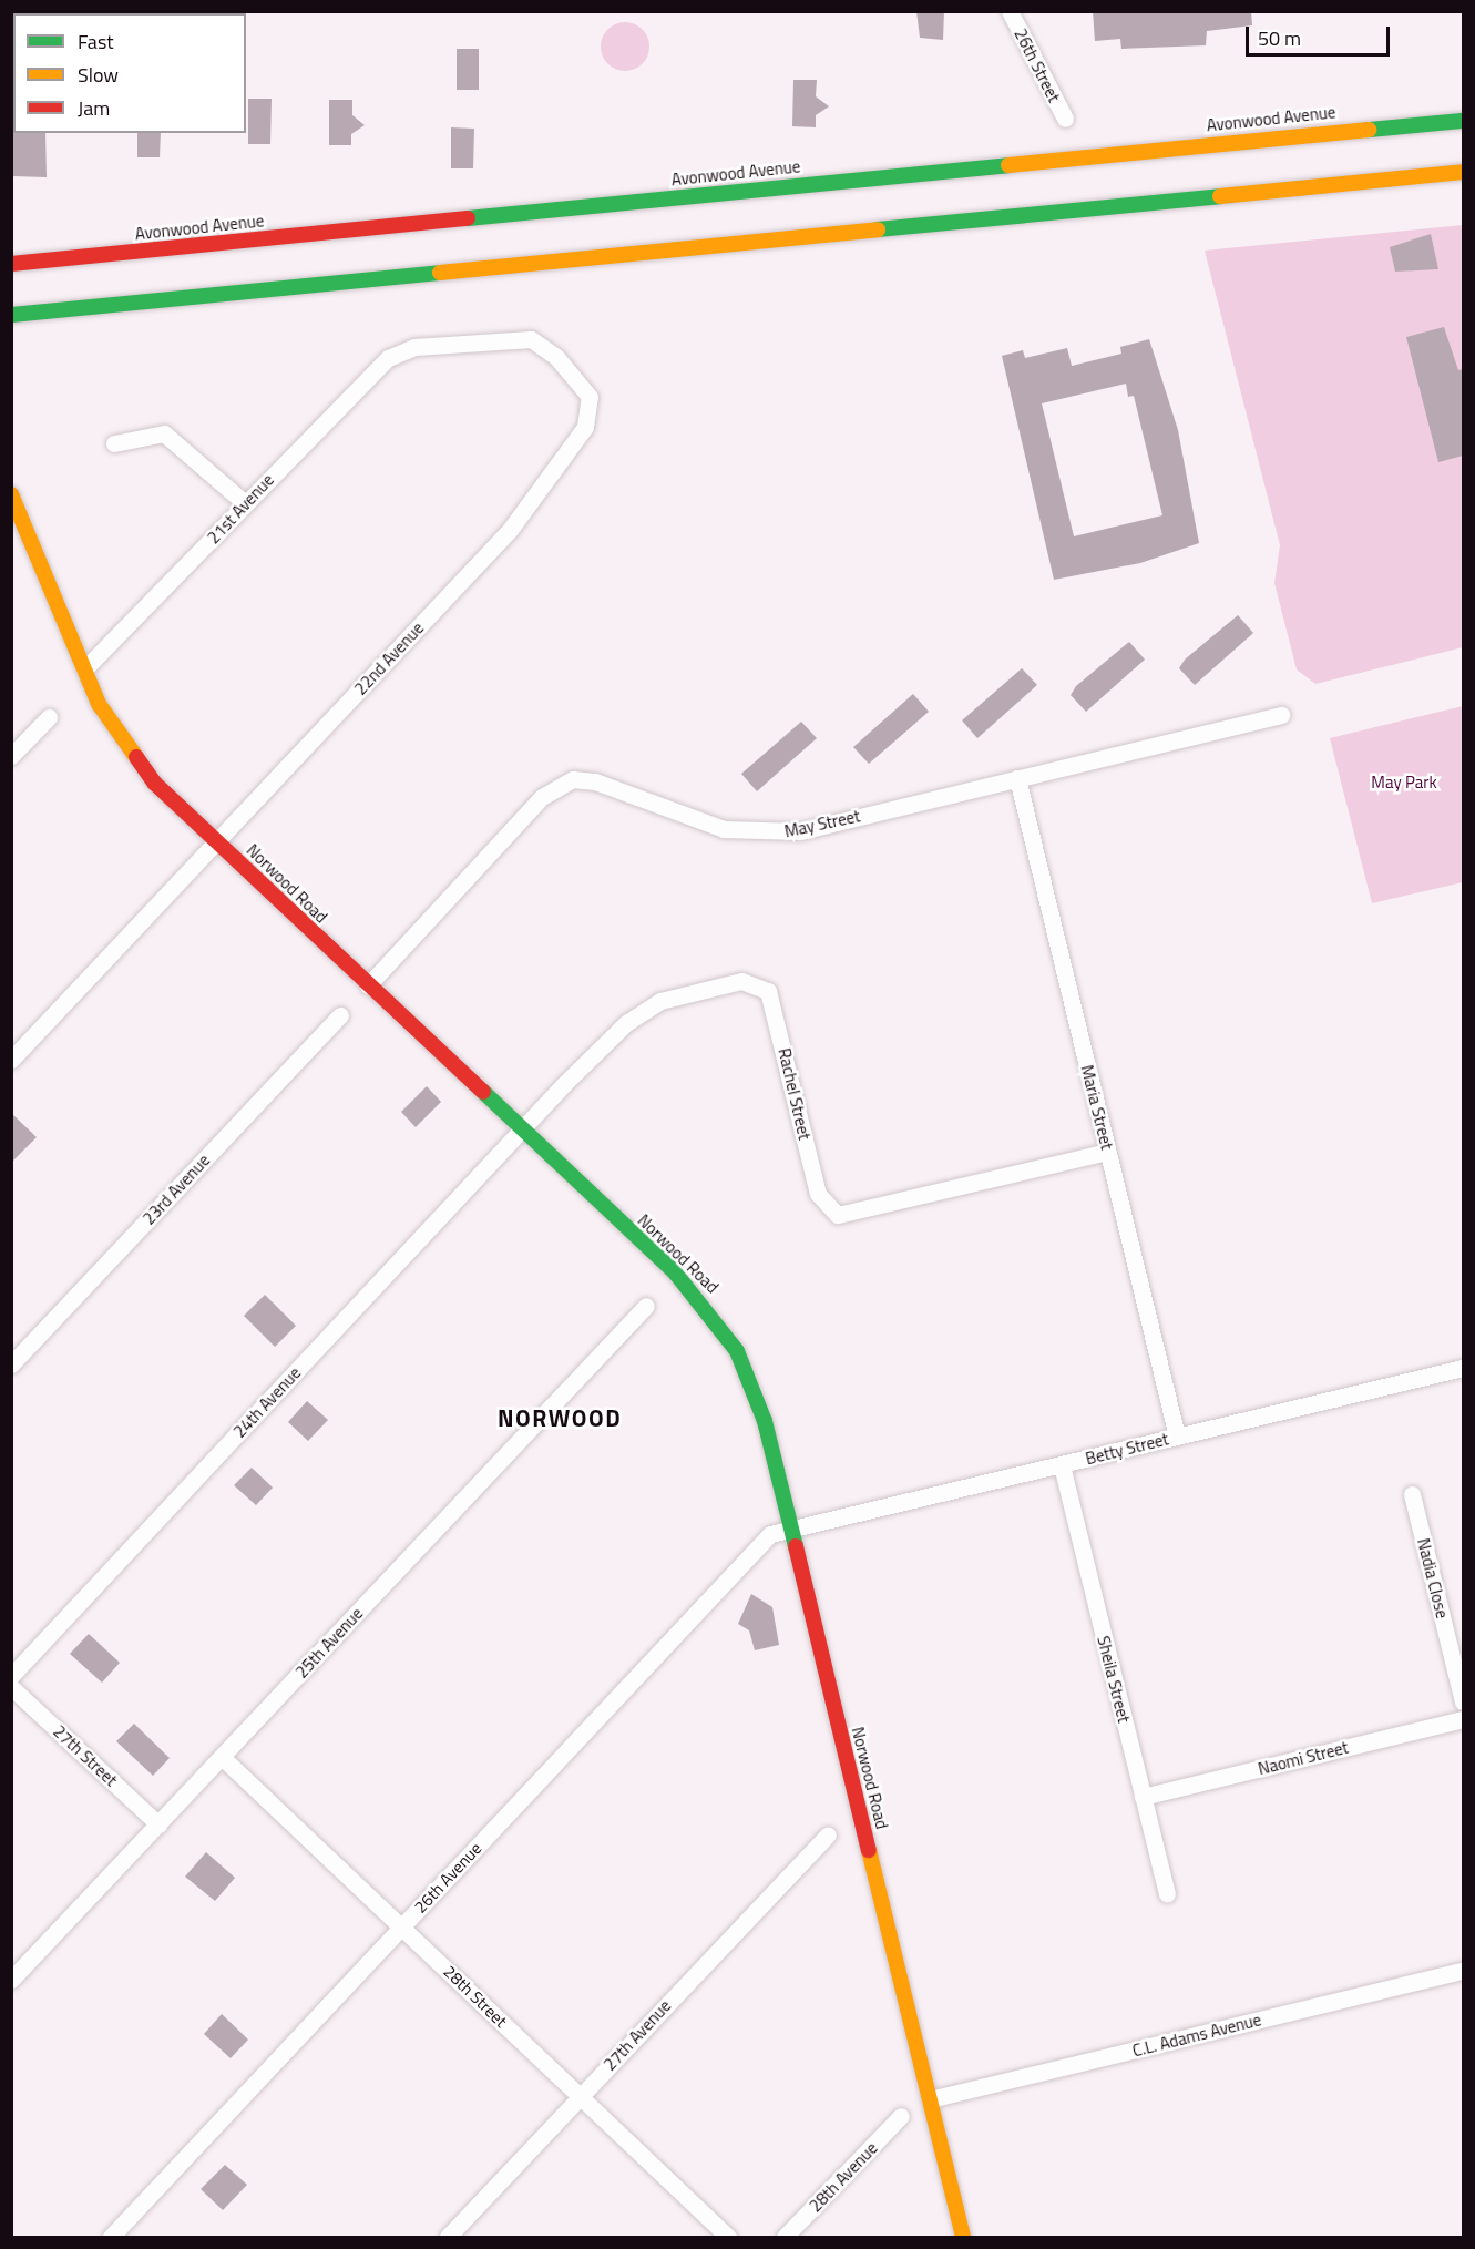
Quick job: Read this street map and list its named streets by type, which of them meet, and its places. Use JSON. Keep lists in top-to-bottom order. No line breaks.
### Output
{"streets":{"main road":["Avonwood Avenue","Norwood Road"],"street":["26th Street","21st Avenue","22nd Avenue","May Street","Rachel Street","Maria Street","23rd Avenue","24th Avenue","Betty Street","Nadia Close","25th Avenue","Sheila Street","27th Street","Naomi Street","26th Avenue","28th Street","27th Avenue","C.L. Adams Avenue","28th Avenue"]},"crossings":[["21st Avenue","22nd Avenue"],["21st Avenue","Norwood Road"],["22nd Avenue","Norwood Road"],["May Street","Norwood Road"],["May Street","Maria Street"],["Norwood Road","Rachel Street"],["Norwood Road","24th Avenue"],["Norwood Road","Betty Street"],["Norwood Road","26th Avenue"],["Norwood Road","C.L. Adams Avenue"],["Rachel Street","Maria Street"],["Rachel Street","24th Avenue"],["Maria Street","Betty Street"],["Betty Street","Sheila Street"],["Betty Street","26th Avenue"],["25th Avenue","27th Street"],["25th Avenue","28th Street"],["Sheila Street","Naomi Street"],["26th Avenue","28th Street"],["28th Street","27th Avenue"]],"districts":["NORWOOD"],"parks":["May Park"],"legend":["Fast","Slow","Jam"],"scale_bar":"50 m"}
